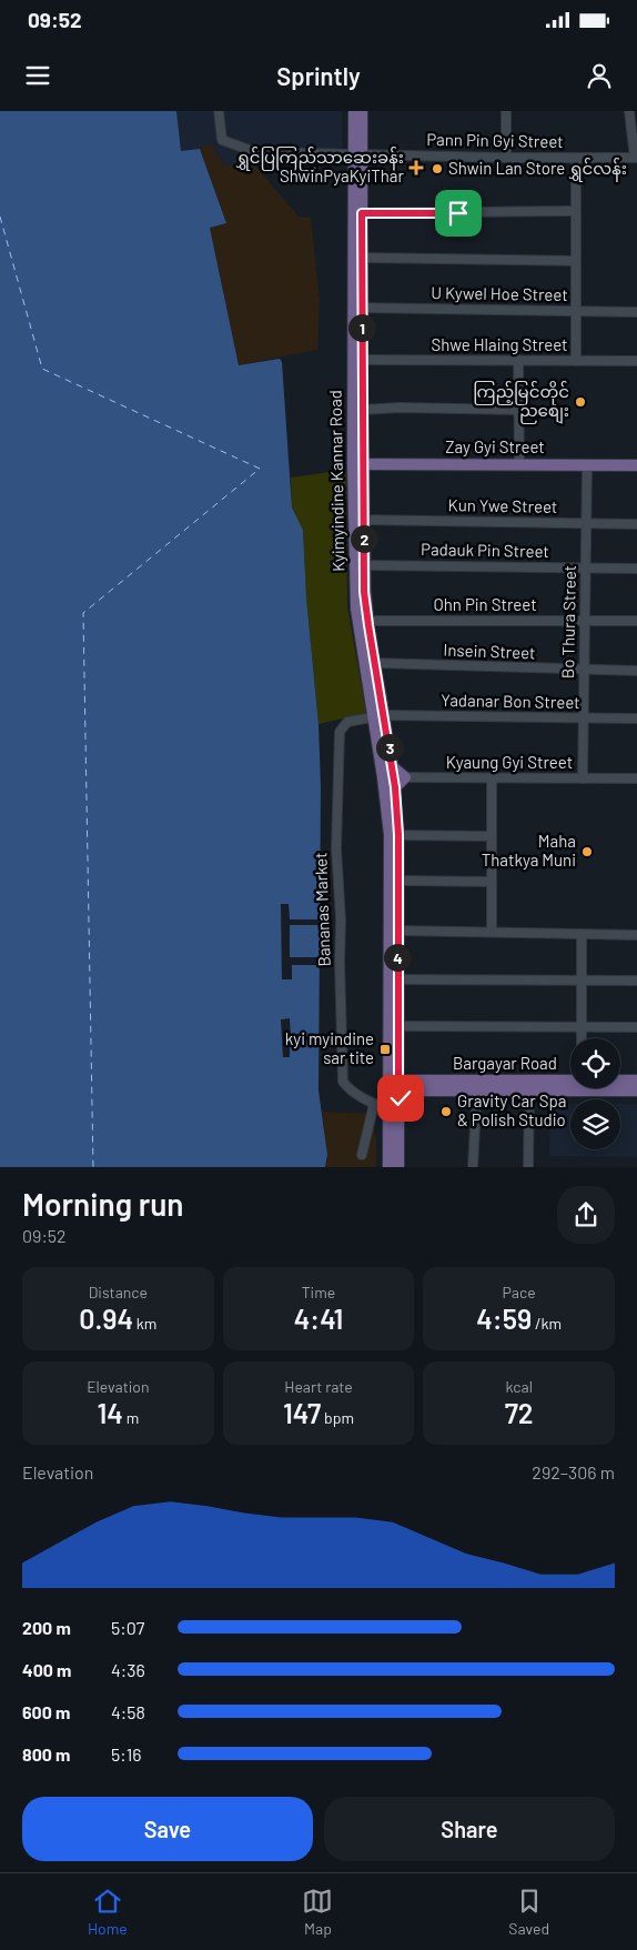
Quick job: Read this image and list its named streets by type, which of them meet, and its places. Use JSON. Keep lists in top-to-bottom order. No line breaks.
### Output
{"streets":{"main road":["Zay Gyi Street","Kyimyindine Kannar Road","Bargayar Road"],"street":["Pann Pin Gyi Street","U Kywel Hoe Street","Shwe Hlaing Street","Kun Ywe Street","Padauk Pin Street","Ohn Pin Street","Bo Thura Street","Insein Street","Yadanar Bon Street","Kyaung Gyi Street","Bananas Market"]},"crossings":[["Pann Pin Gyi Street","Kyimyindine Kannar Road"],["U Kywel Hoe Street","Kyimyindine Kannar Road"],["Zay Gyi Street","Bo Thura Street"],["Kyimyindine Kannar Road","Kun Ywe Street"],["Kyimyindine Kannar Road","Padauk Pin Street"],["Kyimyindine Kannar Road","Ohn Pin Street"],["Kyimyindine Kannar Road","Insein Street"],["Kyimyindine Kannar Road","Yadanar Bon Street"],["Kyimyindine Kannar Road","Kyaung Gyi Street"],["Kyimyindine Kannar Road","Bananas Market"],["Kyimyindine Kannar Road","Bargayar Road"],["Kun Ywe Street","Bo Thura Street"],["Padauk Pin Street","Bo Thura Street"],["Ohn Pin Street","Bo Thura Street"],["Bo Thura Street","Insein Street"],["Bo Thura Street","Yadanar Bon Street"],["Bo Thura Street","Kyaung Gyi Street"],["Yadanar Bon Street","Bananas Market"]],"places":{"health":["ရွှင်ပြကြည်သာဆေးခန်း ShwinPyaKyiThar"],"other":["Shwin Lan Store ရွှင်လန်း","ကြည့်မြင်တိုင် ညစျေး","Maha Thatkya Muni","Gravity Car Spa & Polish Studio"],"transit":["kyi myindine sar tite"]},"page":{"status":"09:52","header":"Sprintly","pins":["1","2","3","4"],"heading":["Morning run","09:52"],"stats":[["Distance","0.94 km"],["Time","4:41"],["Pace","4:59 /km"],["Elevation","14 m"],["Heart rate","147 bpm"],["kcal","72"]],"chart":["Elevation","292–306 m"],"list":[{"name":"200 m","note":"5:07"},{"name":"400 m","note":"4:36"},{"name":"600 m","note":"4:58"},{"name":"800 m","note":"5:16"}],"buttons":["Save","Share"],"tabs":["Home","Map","Saved"]}}
